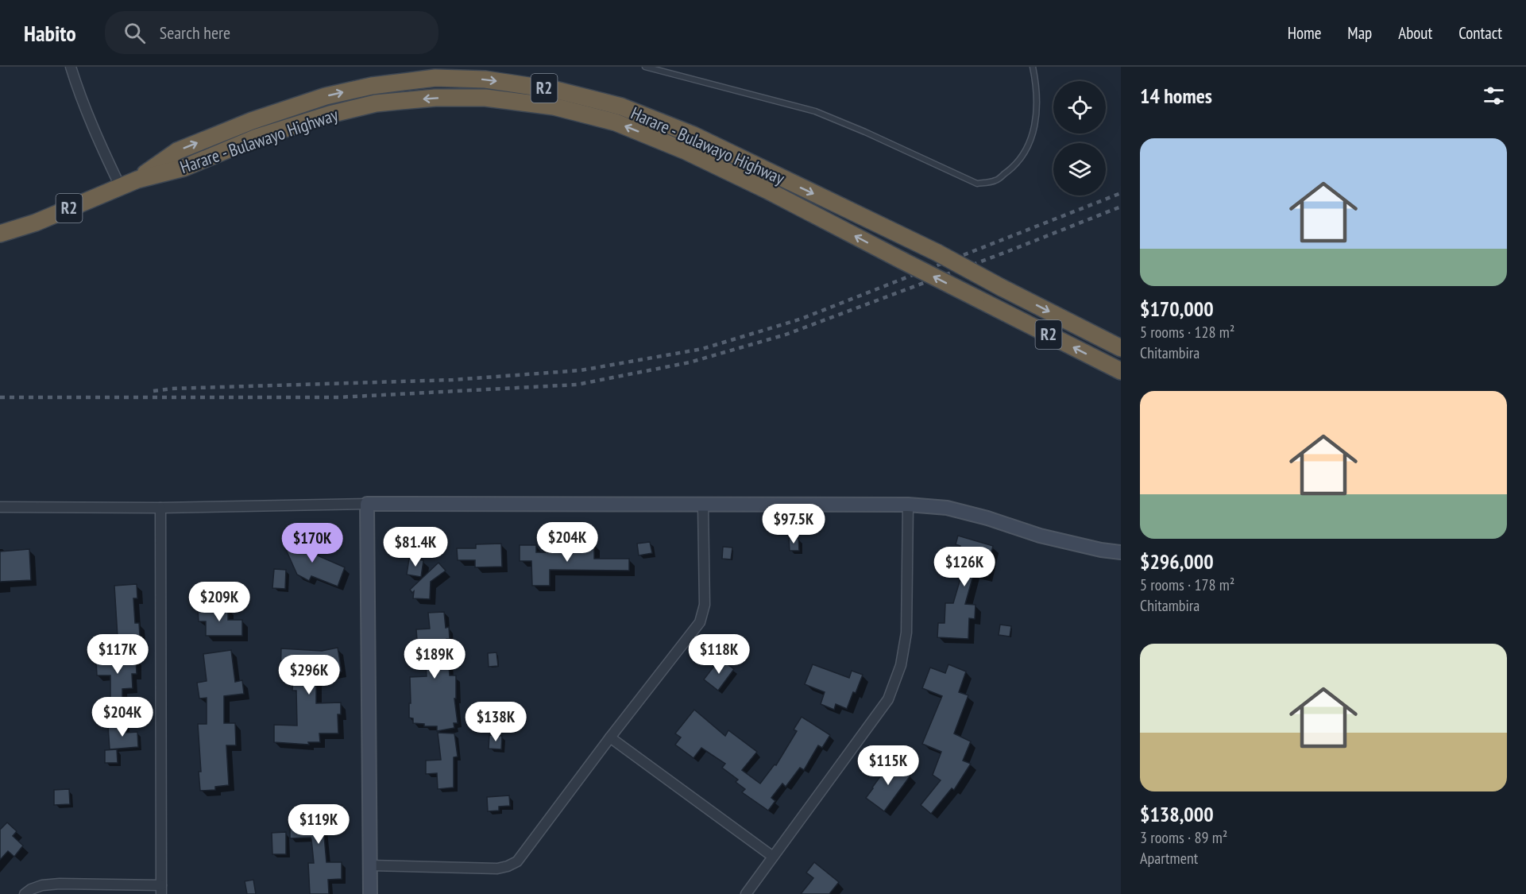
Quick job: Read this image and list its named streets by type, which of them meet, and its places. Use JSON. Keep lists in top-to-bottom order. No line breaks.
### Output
{"streets":{"highway":["R2","Harare - Bulawayo Highway"]},"page":{"header":"Habito","search":"Search here","nav":["Home","Map","About","Contact"],"heading":"14 homes","list":[{"name":"$170,000","note":"5 rooms · 128 m² · Chitambira"},{"name":"$296,000","note":"5 rooms · 178 m² · Chitambira"},{"name":"$138,000","note":"3 rooms · 89 m² · Apartment"}],"price":["$97.5K","$204K","$170K","$81.4K","$126K","$209K","$117K","$118K","$189K","$296K","$204K","$138K","$115K","$119K"]}}
